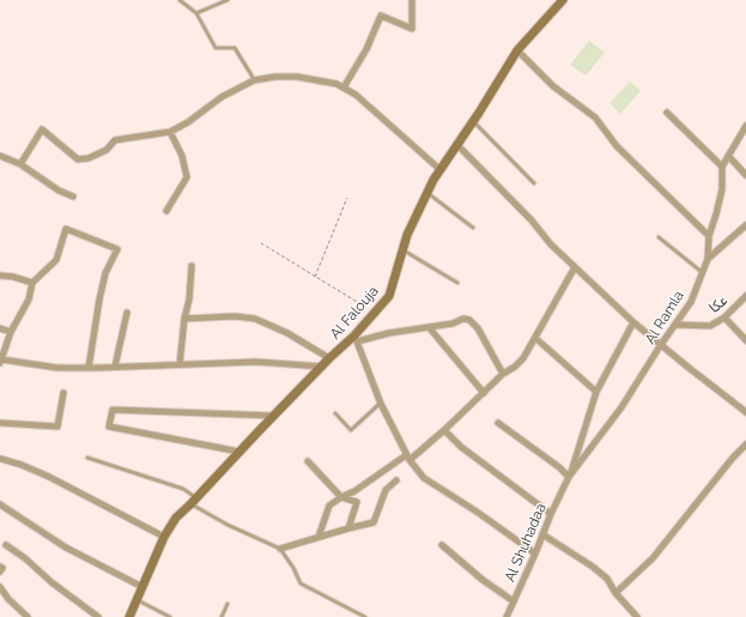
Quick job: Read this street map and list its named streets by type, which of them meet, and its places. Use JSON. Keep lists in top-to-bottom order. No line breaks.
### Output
{"streets":{"main road":["Al Falouja"],"street":["عكا","Al Ramla","Al Shuhadaa"]},"crossings":[["عكا","Al Ramla"],["Al Ramla","Al Shuhadaa"]]}
